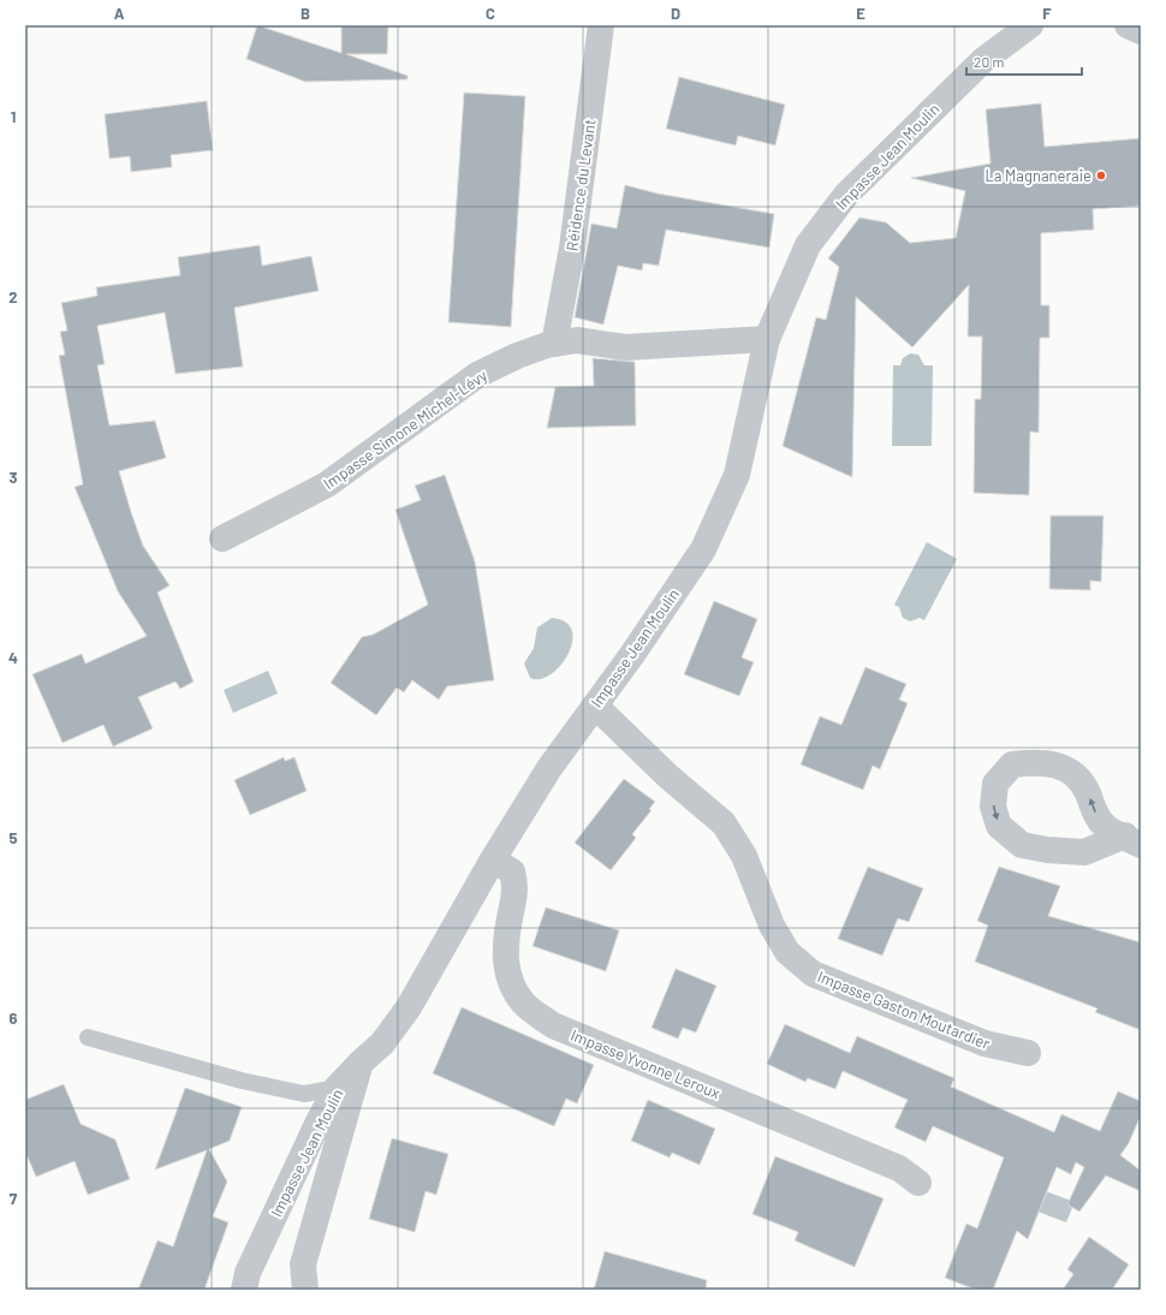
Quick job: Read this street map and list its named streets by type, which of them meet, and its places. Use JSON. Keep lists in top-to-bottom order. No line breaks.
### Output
{"streets":{"street":["Impasse Jean Moulin","Réidence du Levant","Impasse Simone Michel-Lévy","Impasse Gaston Moutardier","Impasse Yvonne Leroux"]},"crossings":[["Impasse Jean Moulin","Impasse Simone Michel-Lévy"],["Impasse Jean Moulin","Impasse Gaston Moutardier"],["Impasse Jean Moulin","Impasse Yvonne Leroux"],["Réidence du Levant","Impasse Simone Michel-Lévy"]],"places":["La Magnaneraie"],"scale_bar":"20 m","grid":{"columns":["A","B","C","D","E","F"],"rows":["1","2","3","4","5","6","7"]}}
